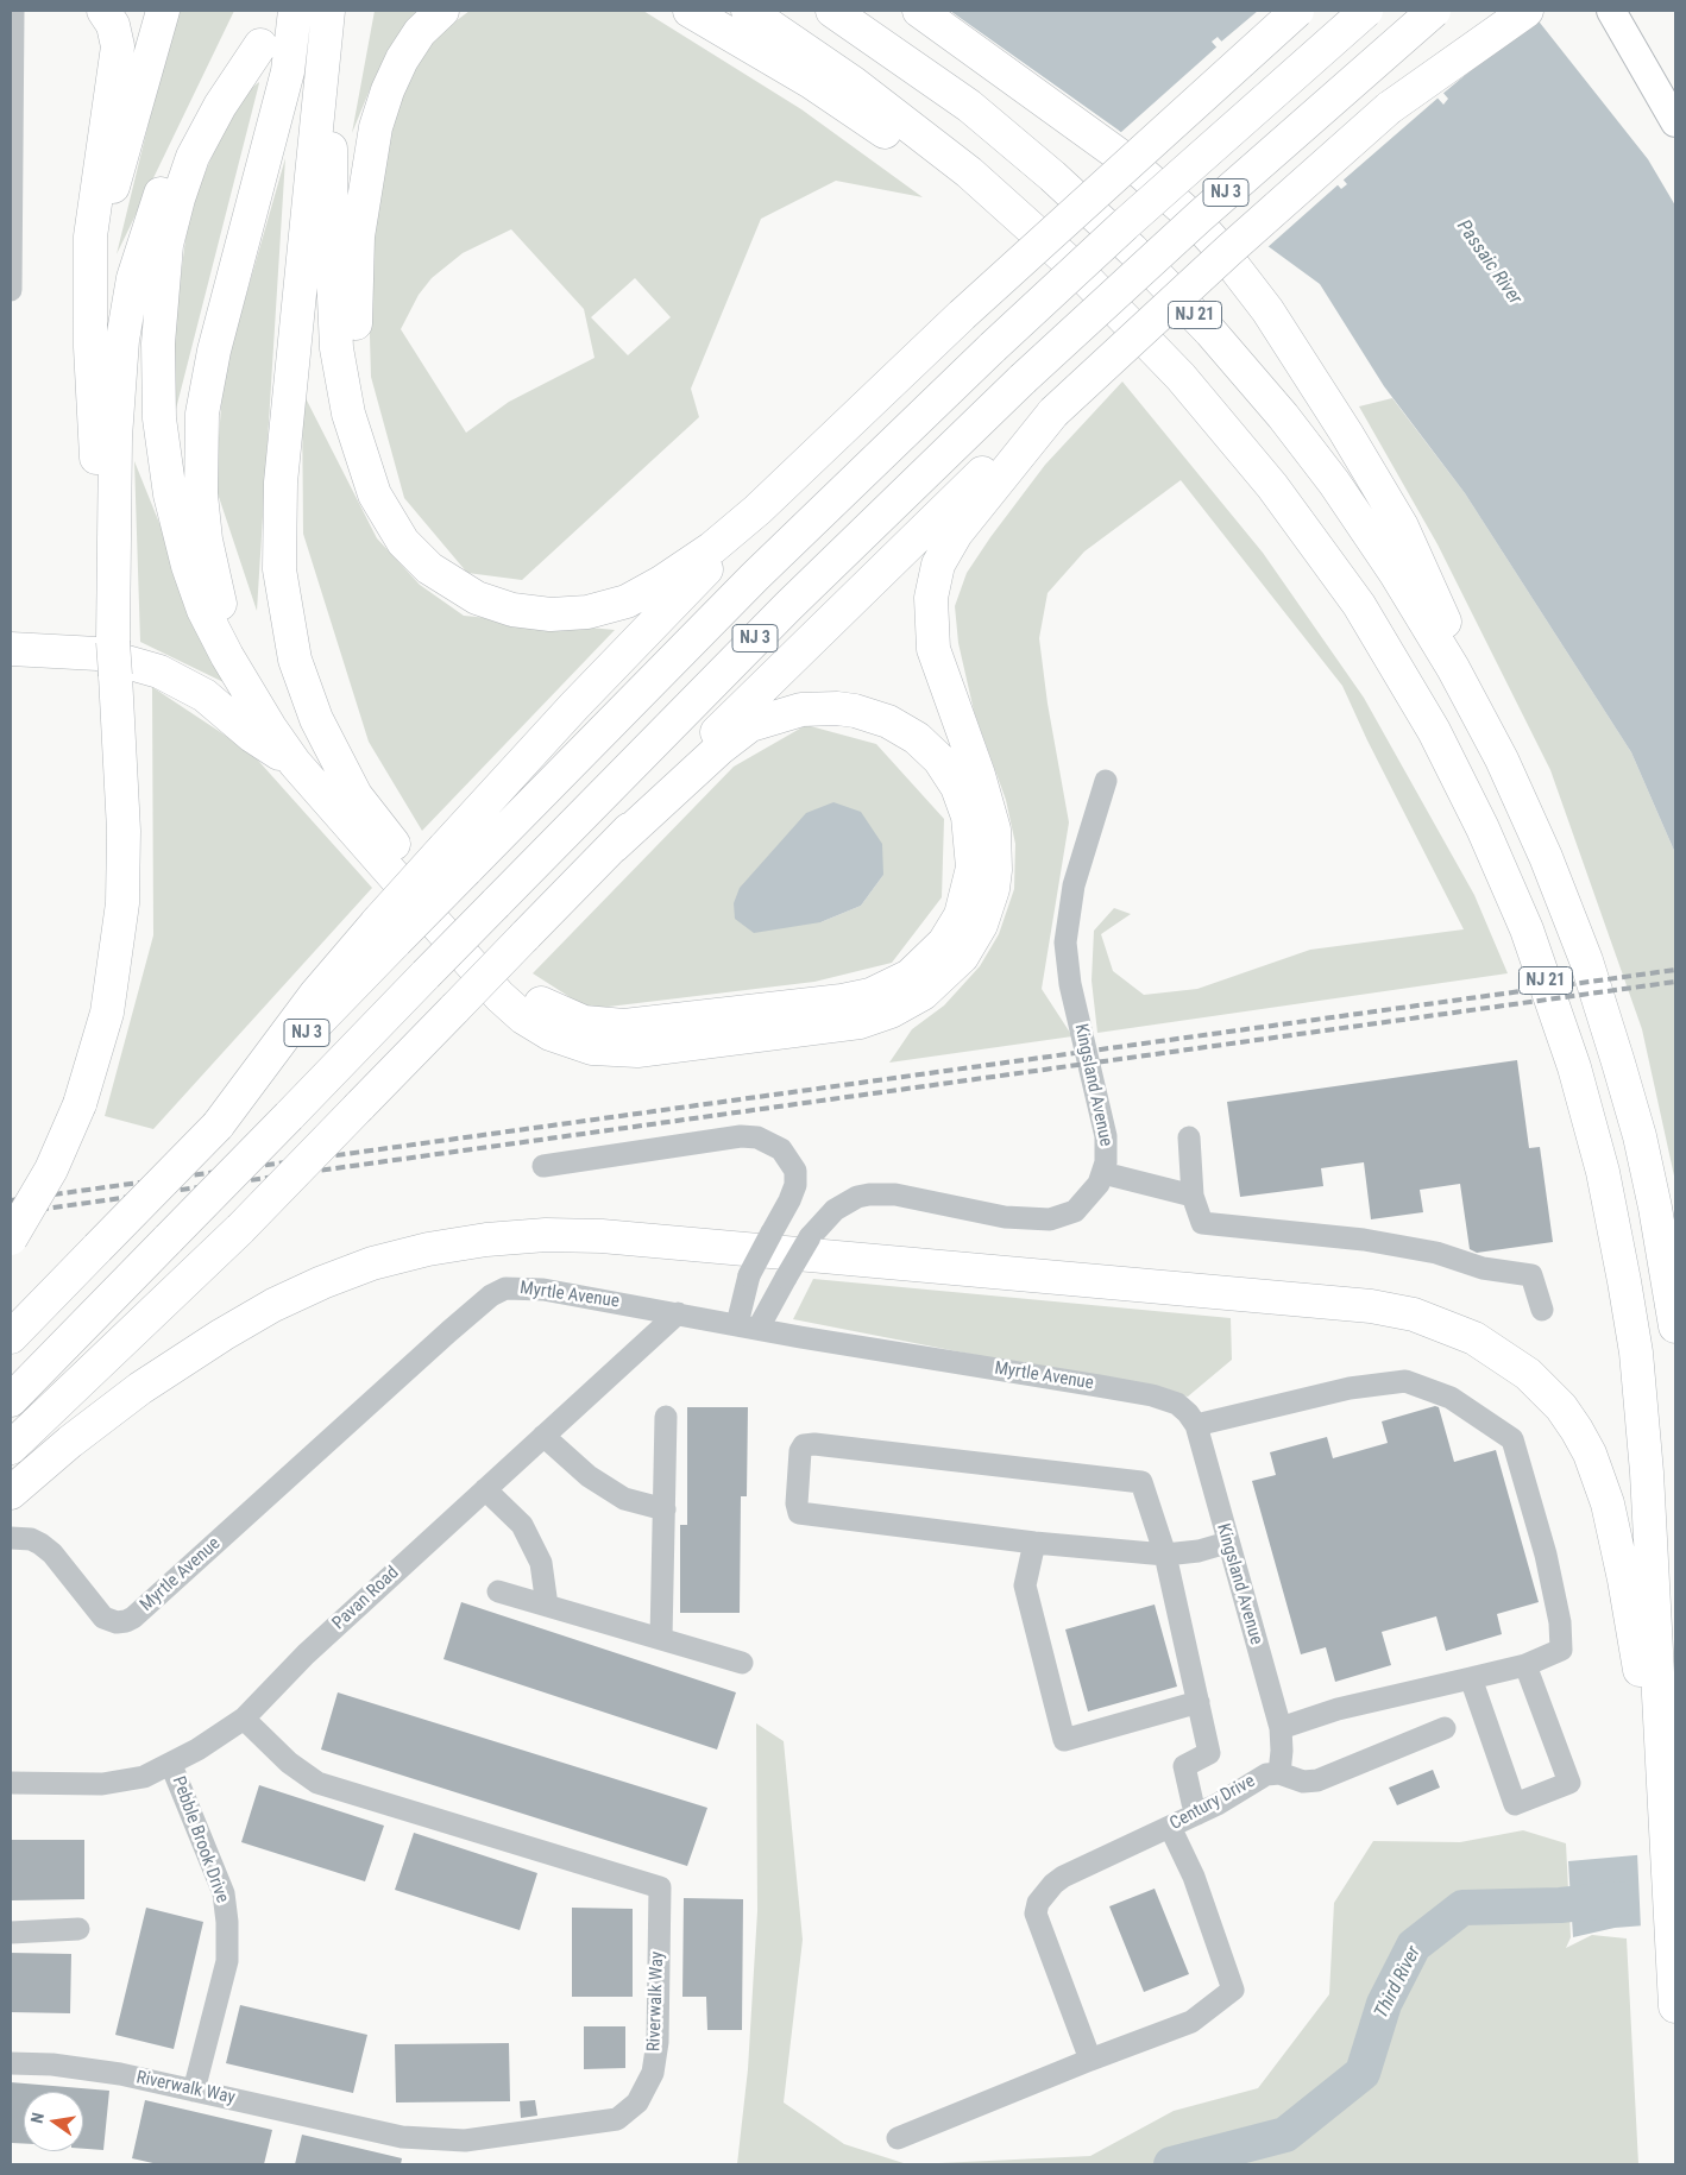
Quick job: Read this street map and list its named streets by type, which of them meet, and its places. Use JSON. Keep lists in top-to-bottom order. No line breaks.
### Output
{"streets":{"highway":["NJ 3","NJ 21"],"street":["Kingsland Avenue","Myrtle Avenue","Pavan Road","Century Drive","Pebble Brook Drive","Riverwalk Way"]},"crossings":[["Kingsland Avenue","Myrtle Avenue"],["Kingsland Avenue","Century Drive"],["Myrtle Avenue","Pavan Road"],["Pavan Road","Pebble Brook Drive"],["Pavan Road","Riverwalk Way"],["Pebble Brook Drive","Riverwalk Way"]],"water":["Passaic River","Third River"],"north":"left"}
